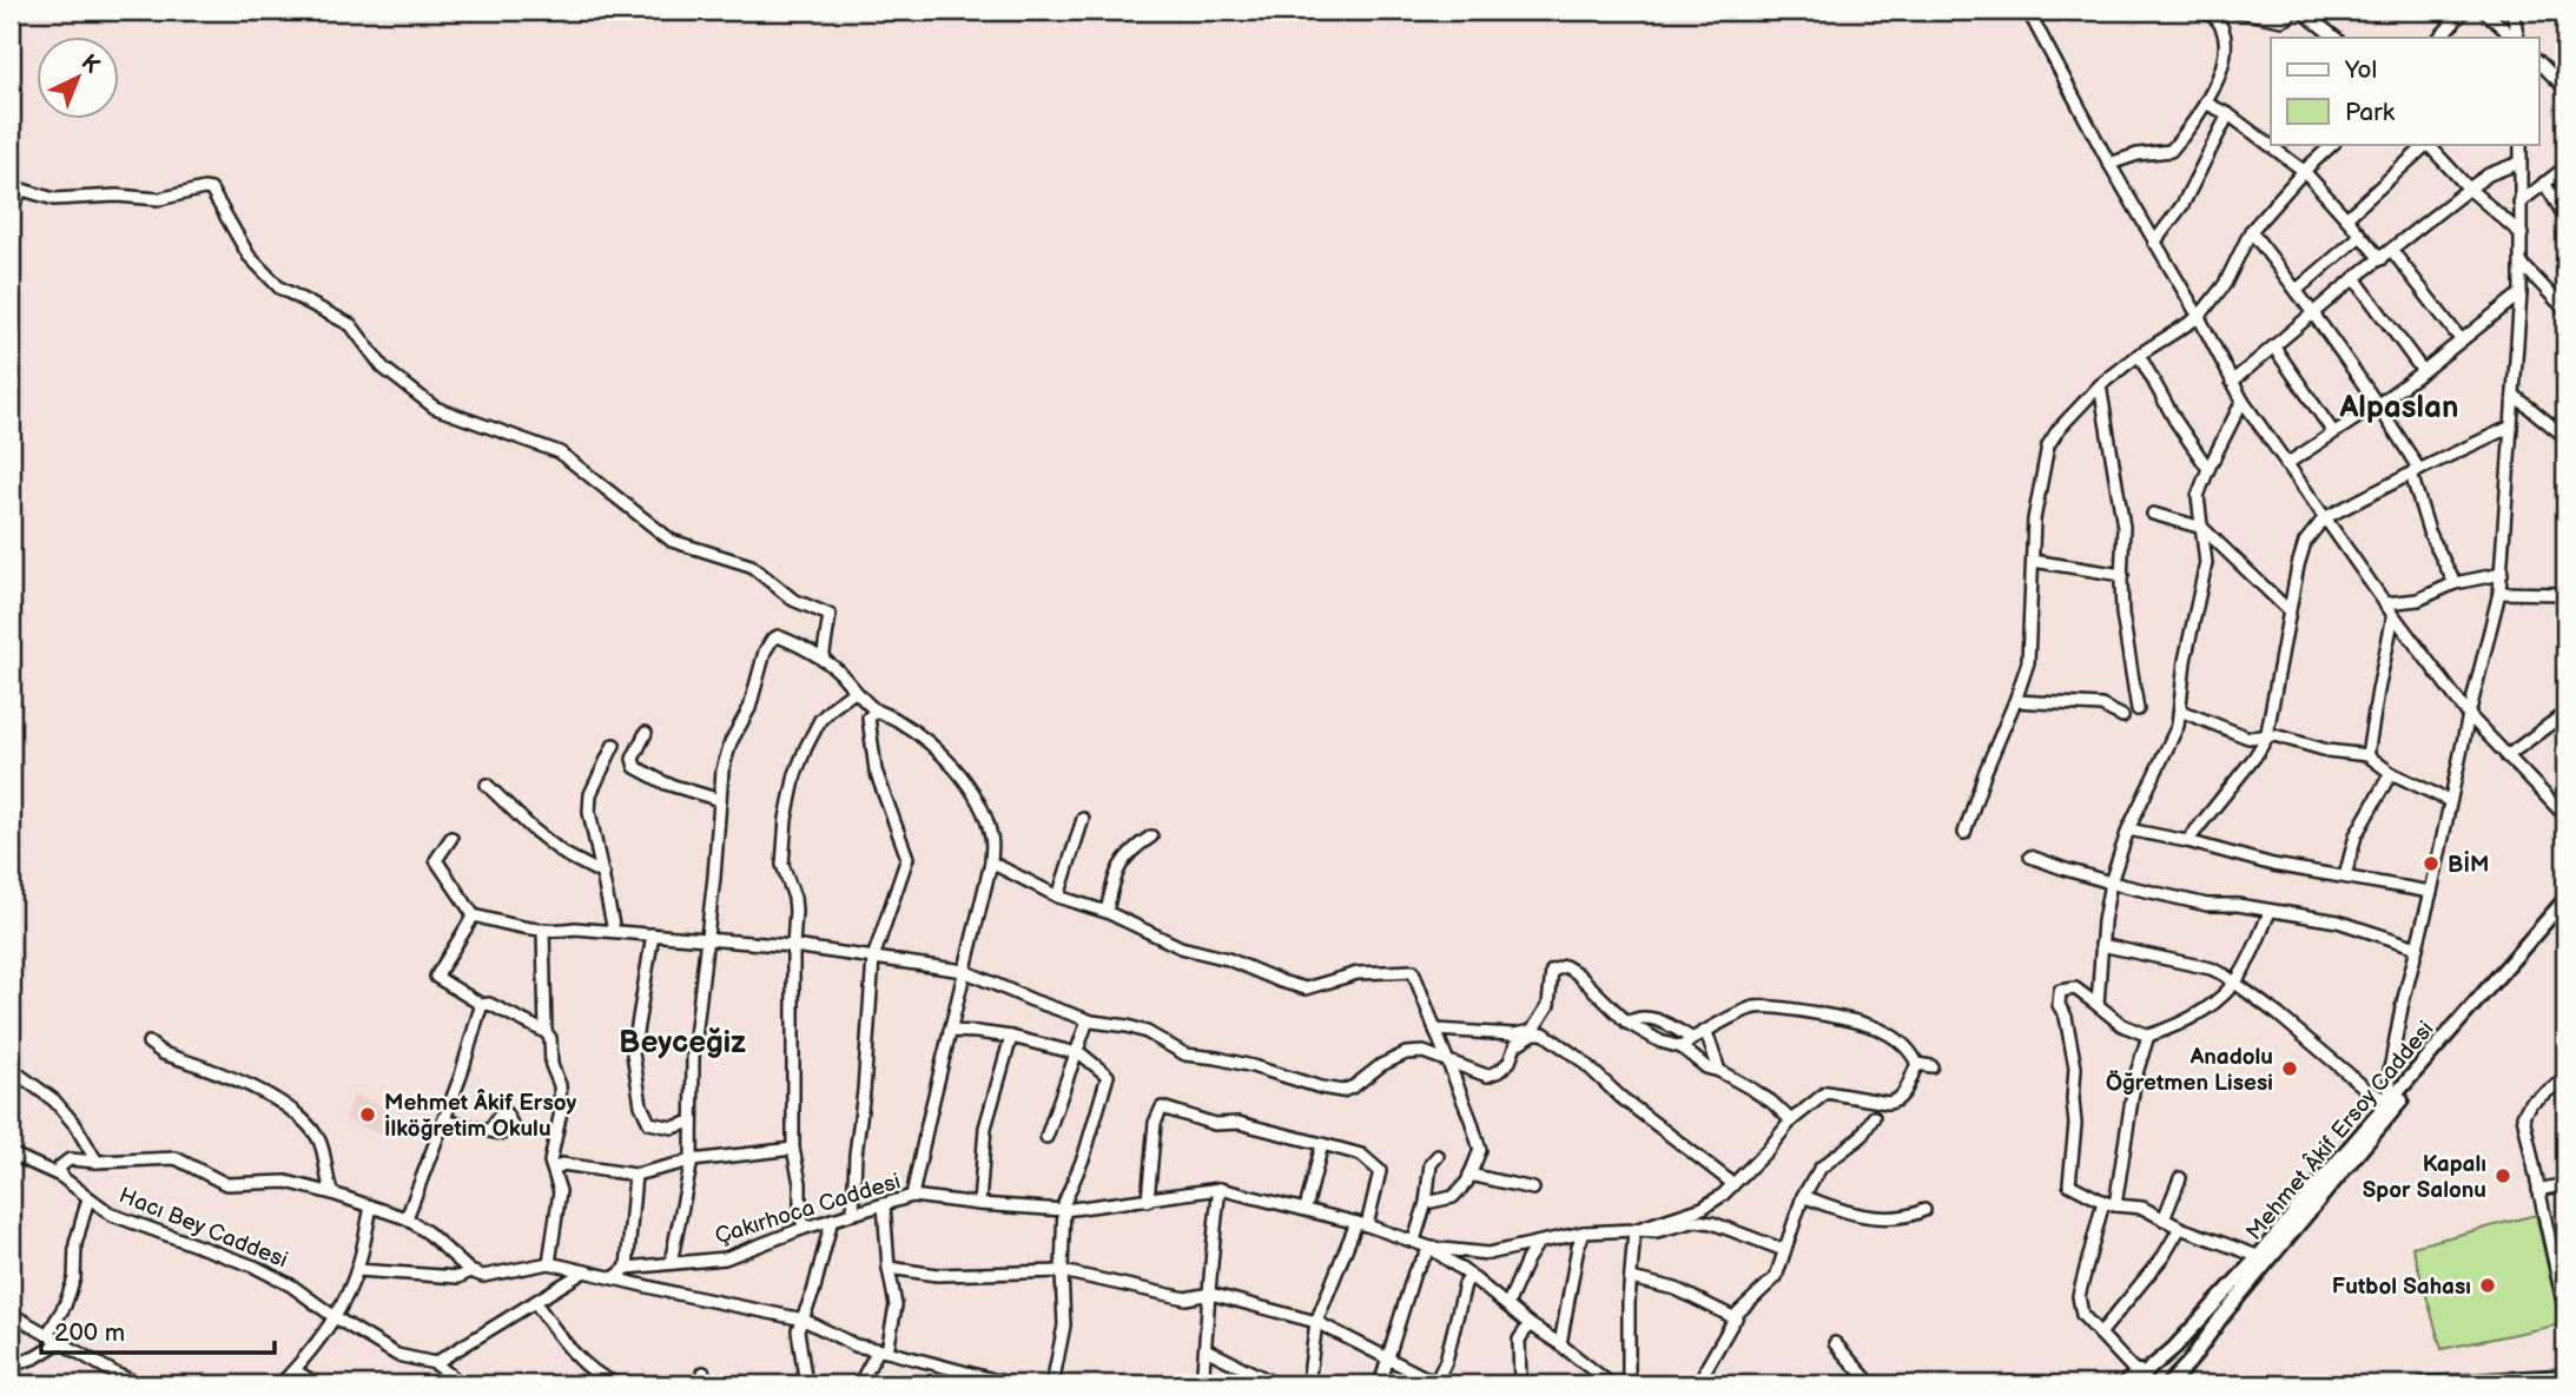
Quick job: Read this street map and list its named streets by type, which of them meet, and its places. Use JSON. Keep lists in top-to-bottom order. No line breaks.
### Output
{"streets":{"main road":["Mehmet Âkif Ersoy Caddesi"],"street":["Çakırhoca Caddesi","Hacı Bey Caddesi"]},"districts":["Alpaslan","Beyceğiz"],"places":["BİM","Anadolu Öğretmen Lisesi","Mehmet Âkif Ersoy İlköğretim Okulu","Kapalı Spor Salonu","Futbol Sahası"],"legend":["Yol","Park"],"scale_bar":"200 m","north":"top right"}
